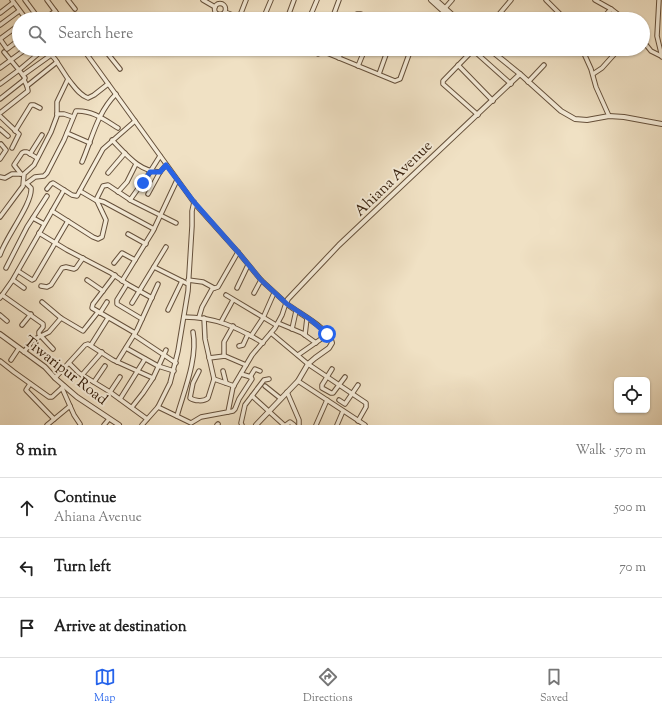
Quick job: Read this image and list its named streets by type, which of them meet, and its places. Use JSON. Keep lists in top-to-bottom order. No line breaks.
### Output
{"streets":{"street":["Ahiana Avenue","Tiwaripur Road"]},"page":{"search":"Search here","heading":["8 min","Walk · 570 m"],"list":[["Continue","Ahiana Avenue","500 m"],["Turn left","70 m"],"Arrive at destination"],"nav":["Map","Directions","Saved"]}}
